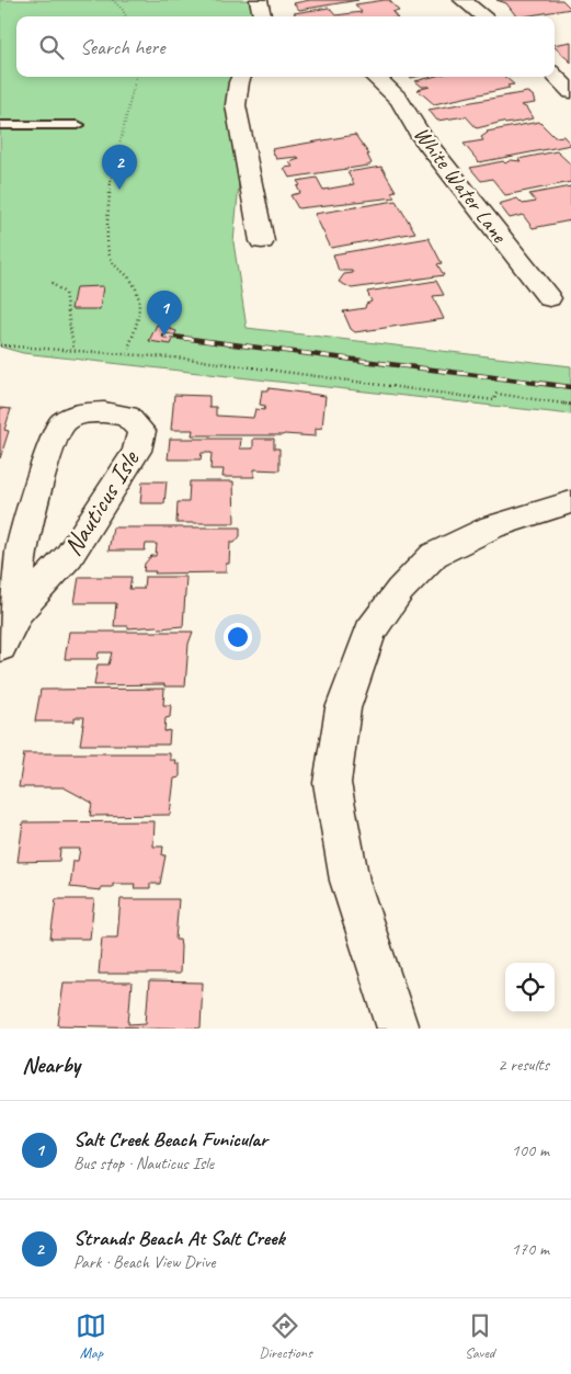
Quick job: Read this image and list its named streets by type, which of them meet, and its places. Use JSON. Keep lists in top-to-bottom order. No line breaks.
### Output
{"streets":{"street":["White Water Lane","Nauticus Isle"]},"page":{"search":"Search here","pins":["2","1"],"heading":["Nearby","2 results"],"list":[{"mark":"1","name":"Salt Creek Beach Funicular","note":"Bus stop · Nauticus Isle","value":"100 m"},{"mark":"2","name":"Strands Beach At Salt Creek","note":"Park · Beach View Drive","value":"170 m"}],"nav":["Map","Directions","Saved"]}}
